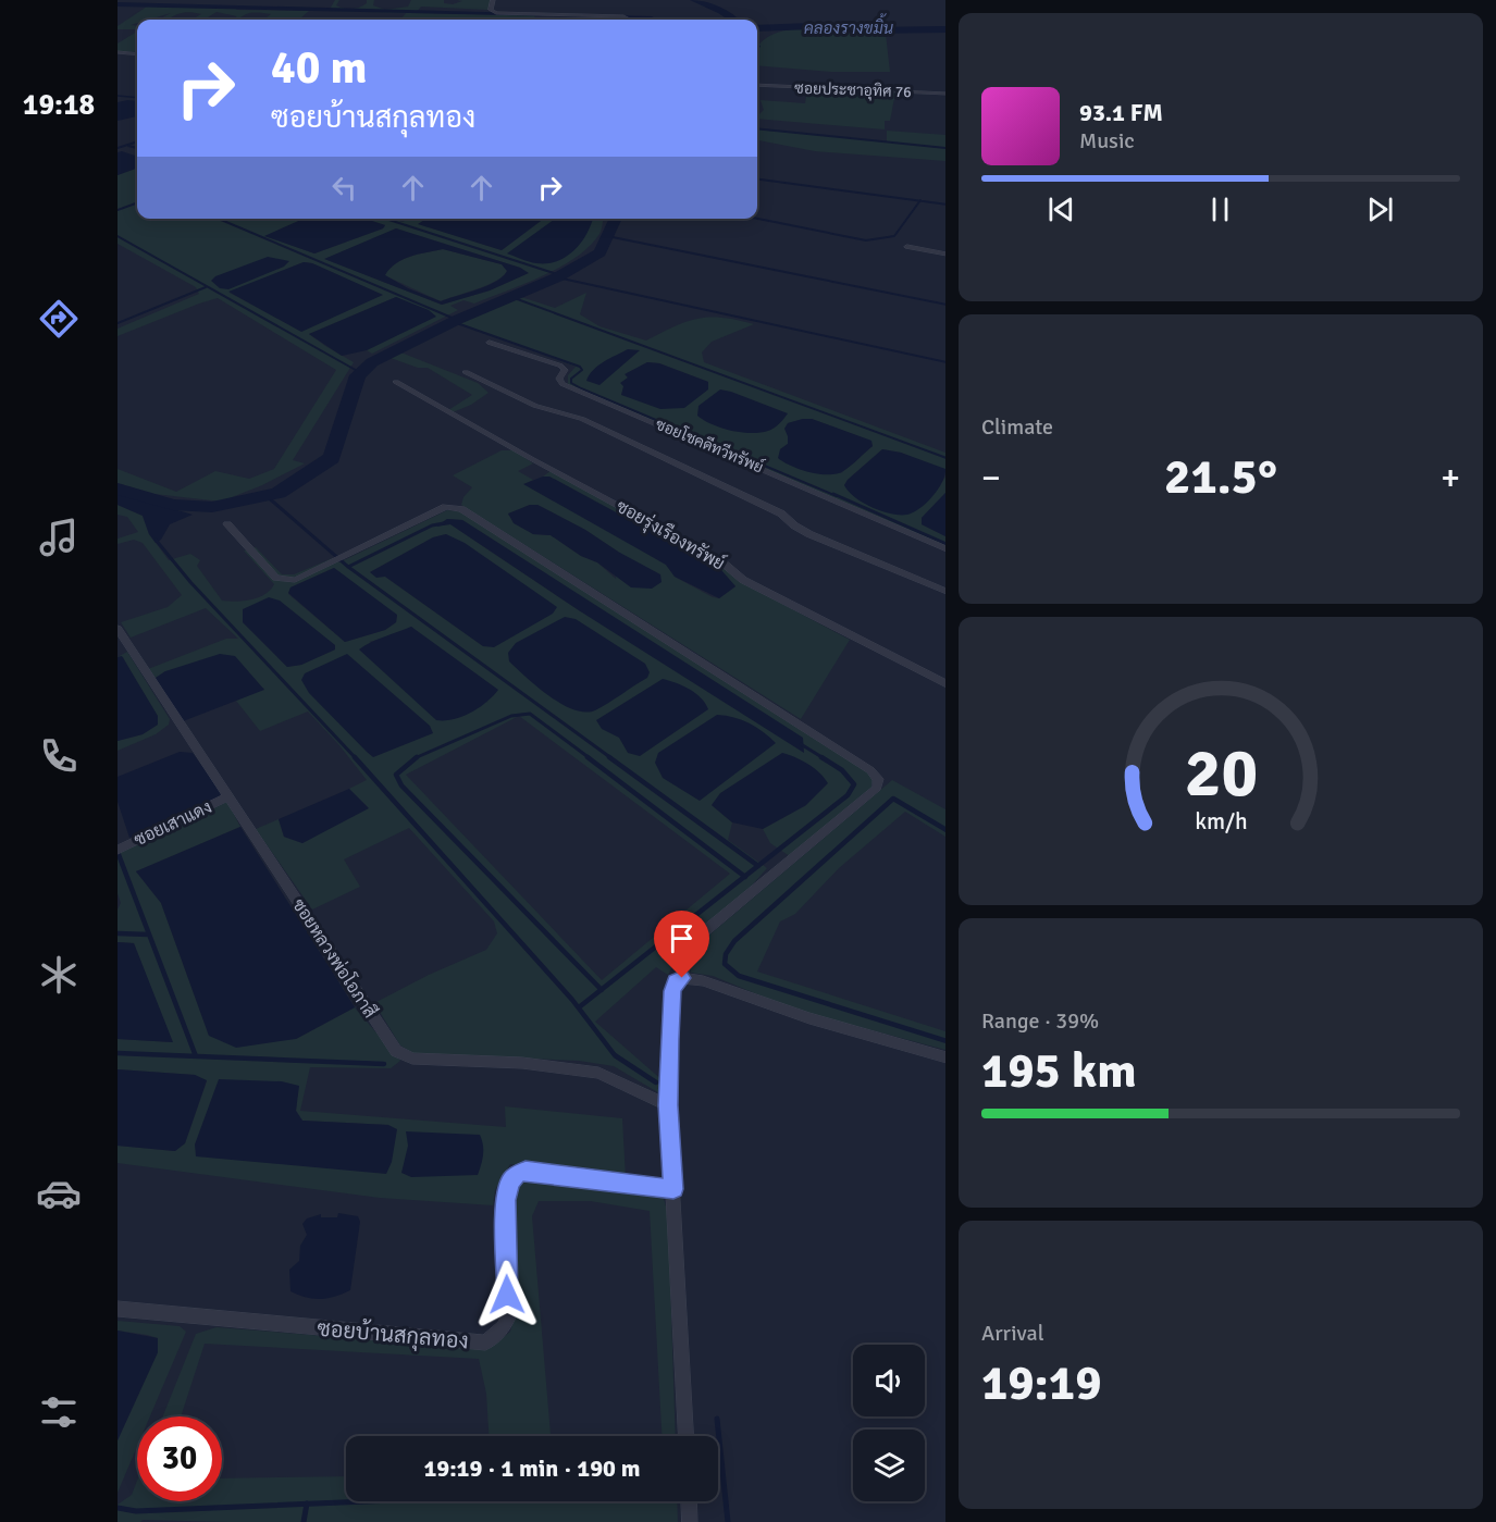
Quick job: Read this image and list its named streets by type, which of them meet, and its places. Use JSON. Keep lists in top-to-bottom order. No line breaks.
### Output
{"streets":{"street":["ซอยประชาอุทิศ 76","ซอยโชคดีทวีทรัพย์","ซอยรุ่งเรืองทรัพย์","ซอยเสาแดง","ซอยหลวงพ่อโอภาสี","ซอยบ้านสกุลทอง"]},"crossings":[["ซอยเสาแดง","ซอยหลวงพ่อโอภาสี"]],"water":["คลองรางขมิ้น"],"page":{"tabs":"19:18","turn":["40 m","ซอยบ้านสกุลทอง"],"song":["93.1 FM","Music"],"tile":["Climate",["Range · 39%","195 km"],["Arrival","19:19"]],"heat":["−","21.5°","+"],"limit":"30","trip":"19:19 · 1 min · 190 m","gauge":["20","km/h"]}}
